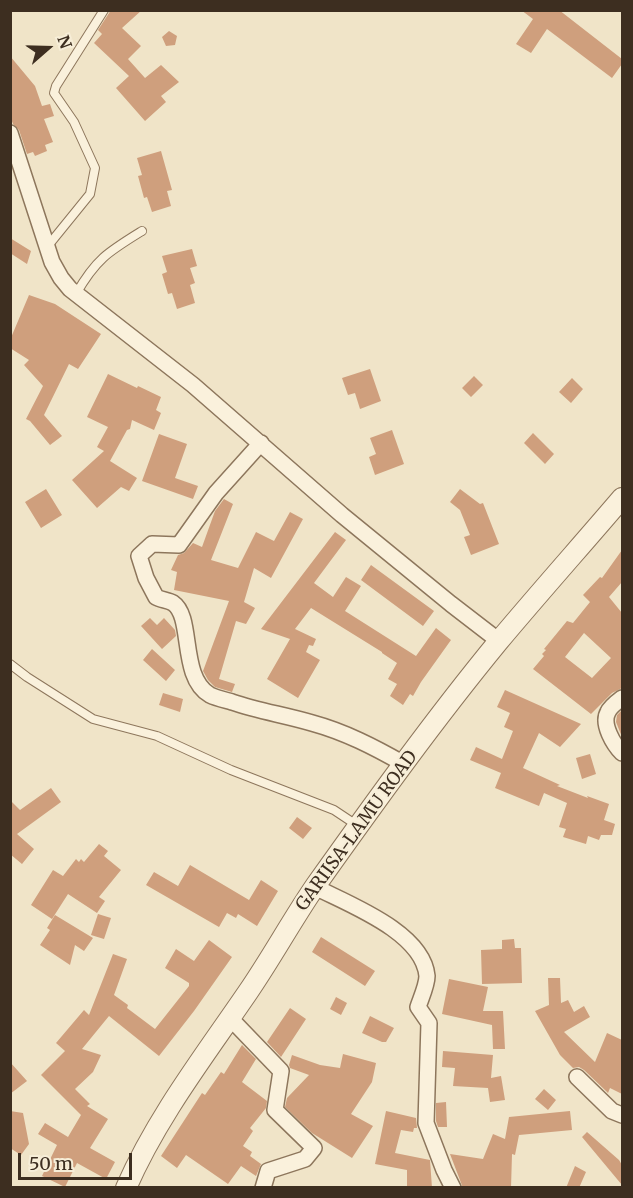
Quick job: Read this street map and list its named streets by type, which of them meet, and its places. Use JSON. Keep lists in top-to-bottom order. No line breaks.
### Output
{"streets":{"street":["GARIISA-LAMU ROAD"]},"scale_bar":"50 m","north":"right"}
